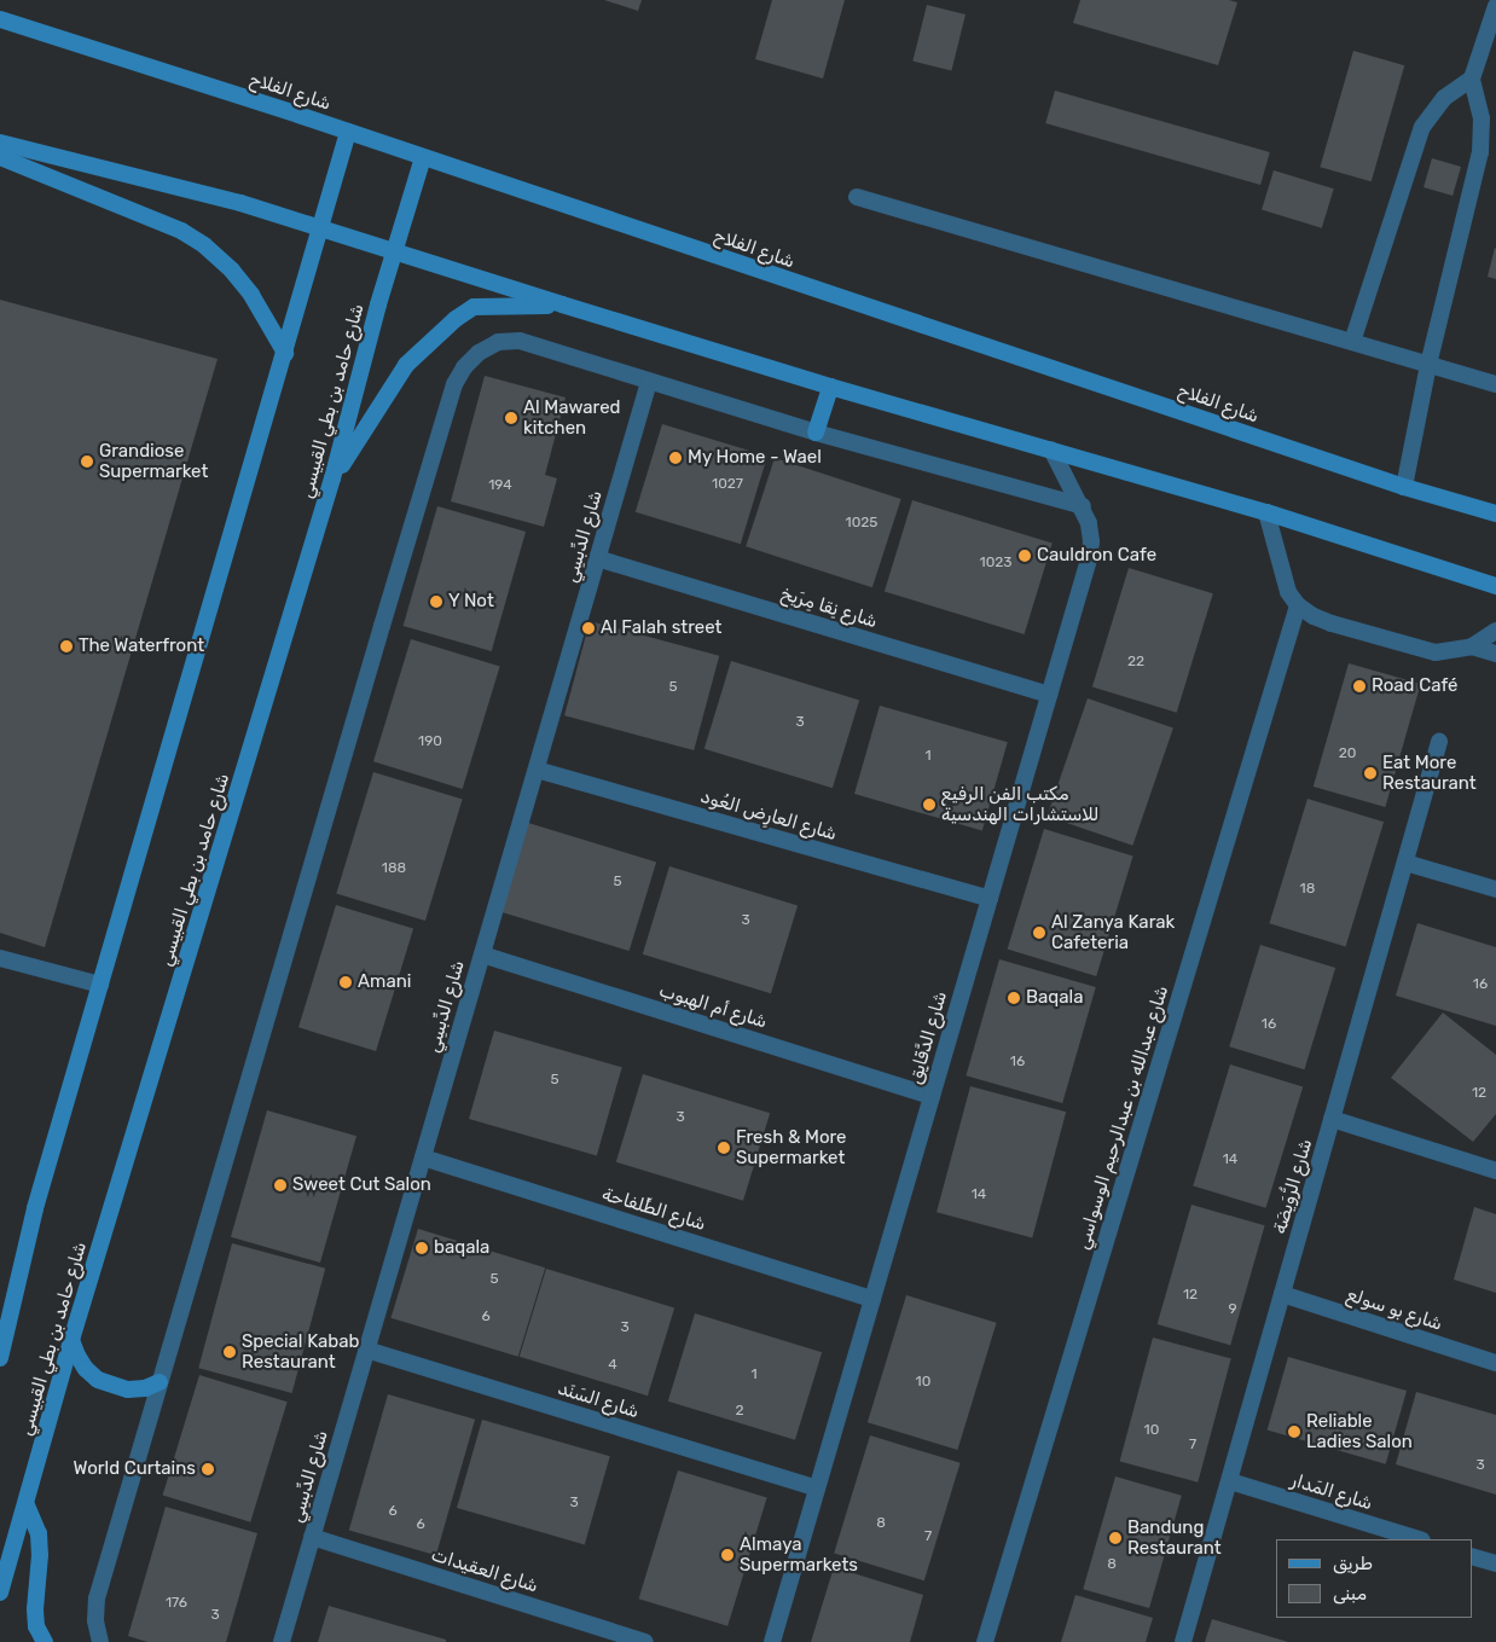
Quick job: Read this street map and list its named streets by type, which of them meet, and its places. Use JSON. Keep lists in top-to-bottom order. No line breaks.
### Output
{"streets":{"main road":["شارع الفلاح","شارع حامد بن بطي القبيسي"],"street":["شارع الدِّبسِي","شارع نِقا مِرَيخ","شارع العارِض العُود","شارع أم الهبوب","شارع الدَّقَايِق","شارع عبدالله بن عبدالرحيم الوسواسي","شارع الرُّوَيضَة","شارع الطِّلفاحة","شارع بو سولع","شارع السَنَد","شارع المَدار","شارع العقيدات"]},"crossings":[["شارع الفلاح","شارع حامد بن بطي القبيسي"],["شارع الدِّبسِي","شارع نِقا مِرَيخ"],["شارع الدِّبسِي","شارع العارِض العُود"],["شارع الدِّبسِي","شارع أم الهبوب"],["شارع الدِّبسِي","شارع الطِّلفاحة"],["شارع الدِّبسِي","شارع السَنَد"],["شارع الدِّبسِي","شارع العقيدات"],["شارع نِقا مِرَيخ","شارع الدَّقَايِق"],["شارع العارِض العُود","شارع الدَّقَايِق"],["شارع أم الهبوب","شارع الدَّقَايِق"],["شارع الدَّقَايِق","شارع الطِّلفاحة"],["شارع الدَّقَايِق","شارع السَنَد"],["شارع الرُّوَيضَة","شارع بو سولع"],["شارع الرُّوَيضَة","شارع المَدار"]],"places":["Al Mawared kitchen","My Home - Wael","Grandiose Supermarket","Cauldron Cafe","Y Not","Al Falah street","The Waterfront","Road Café","Eat More Restaurant","مكتب الفن الرفيع للاستشارات الهندسية","Al Zanya Karak Cafeteria","Amani","Baqala","Fresh & More Supermarket","Sweet Cut Salon","baqala","Special Kabab Restaurant","Reliable Ladies Salon","World Curtains","Bandung Restaurant","Almaya Supermarkets"],"house_numbers":["1027","194","1025","1023","22","5","3","190","20","1","188","5","18","3","16","16","16","5","12","3","14","14","5","12","9","6","3","4","1","10","2","10","7","3","3","6","8","6","7","8","176","3"],"legend":["طريق","مبنى"]}
